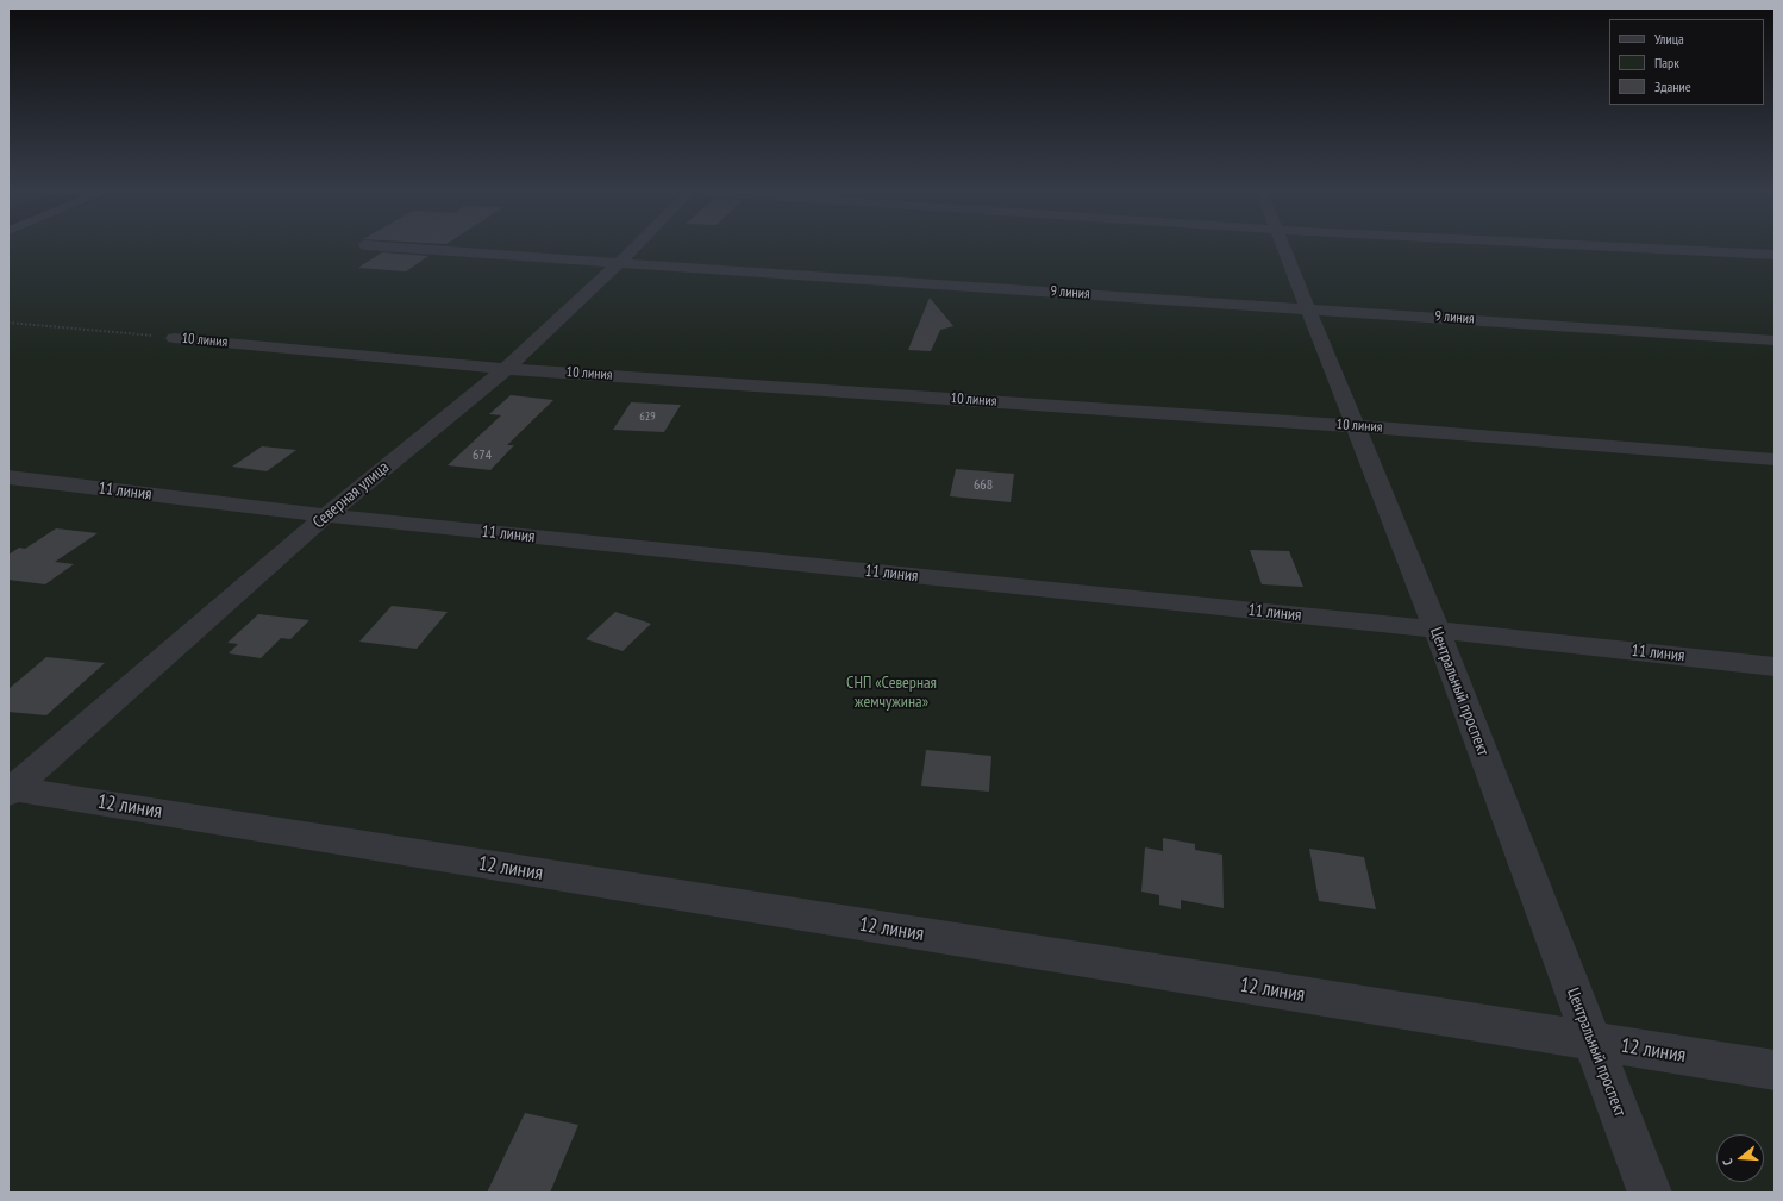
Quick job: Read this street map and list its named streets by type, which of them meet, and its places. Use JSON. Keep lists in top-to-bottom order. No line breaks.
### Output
{"streets":{"street":["9 линия","10 линия","11 линия","Северная улица","Центральный проспект","12 линия"]},"crossings":[["9 линия","Северная улица"],["9 линия","Центральный проспект"],["10 линия","Северная улица"],["10 линия","Центральный проспект"],["11 линия","Северная улица"],["11 линия","Центральный проспект"],["Северная улица","12 линия"],["Центральный проспект","12 линия"]],"parks":["СНП «Северная жемчужина»"],"house_numbers":["629","674","668"],"legend":["Улица","Парк","Здание"],"north":"left"}
